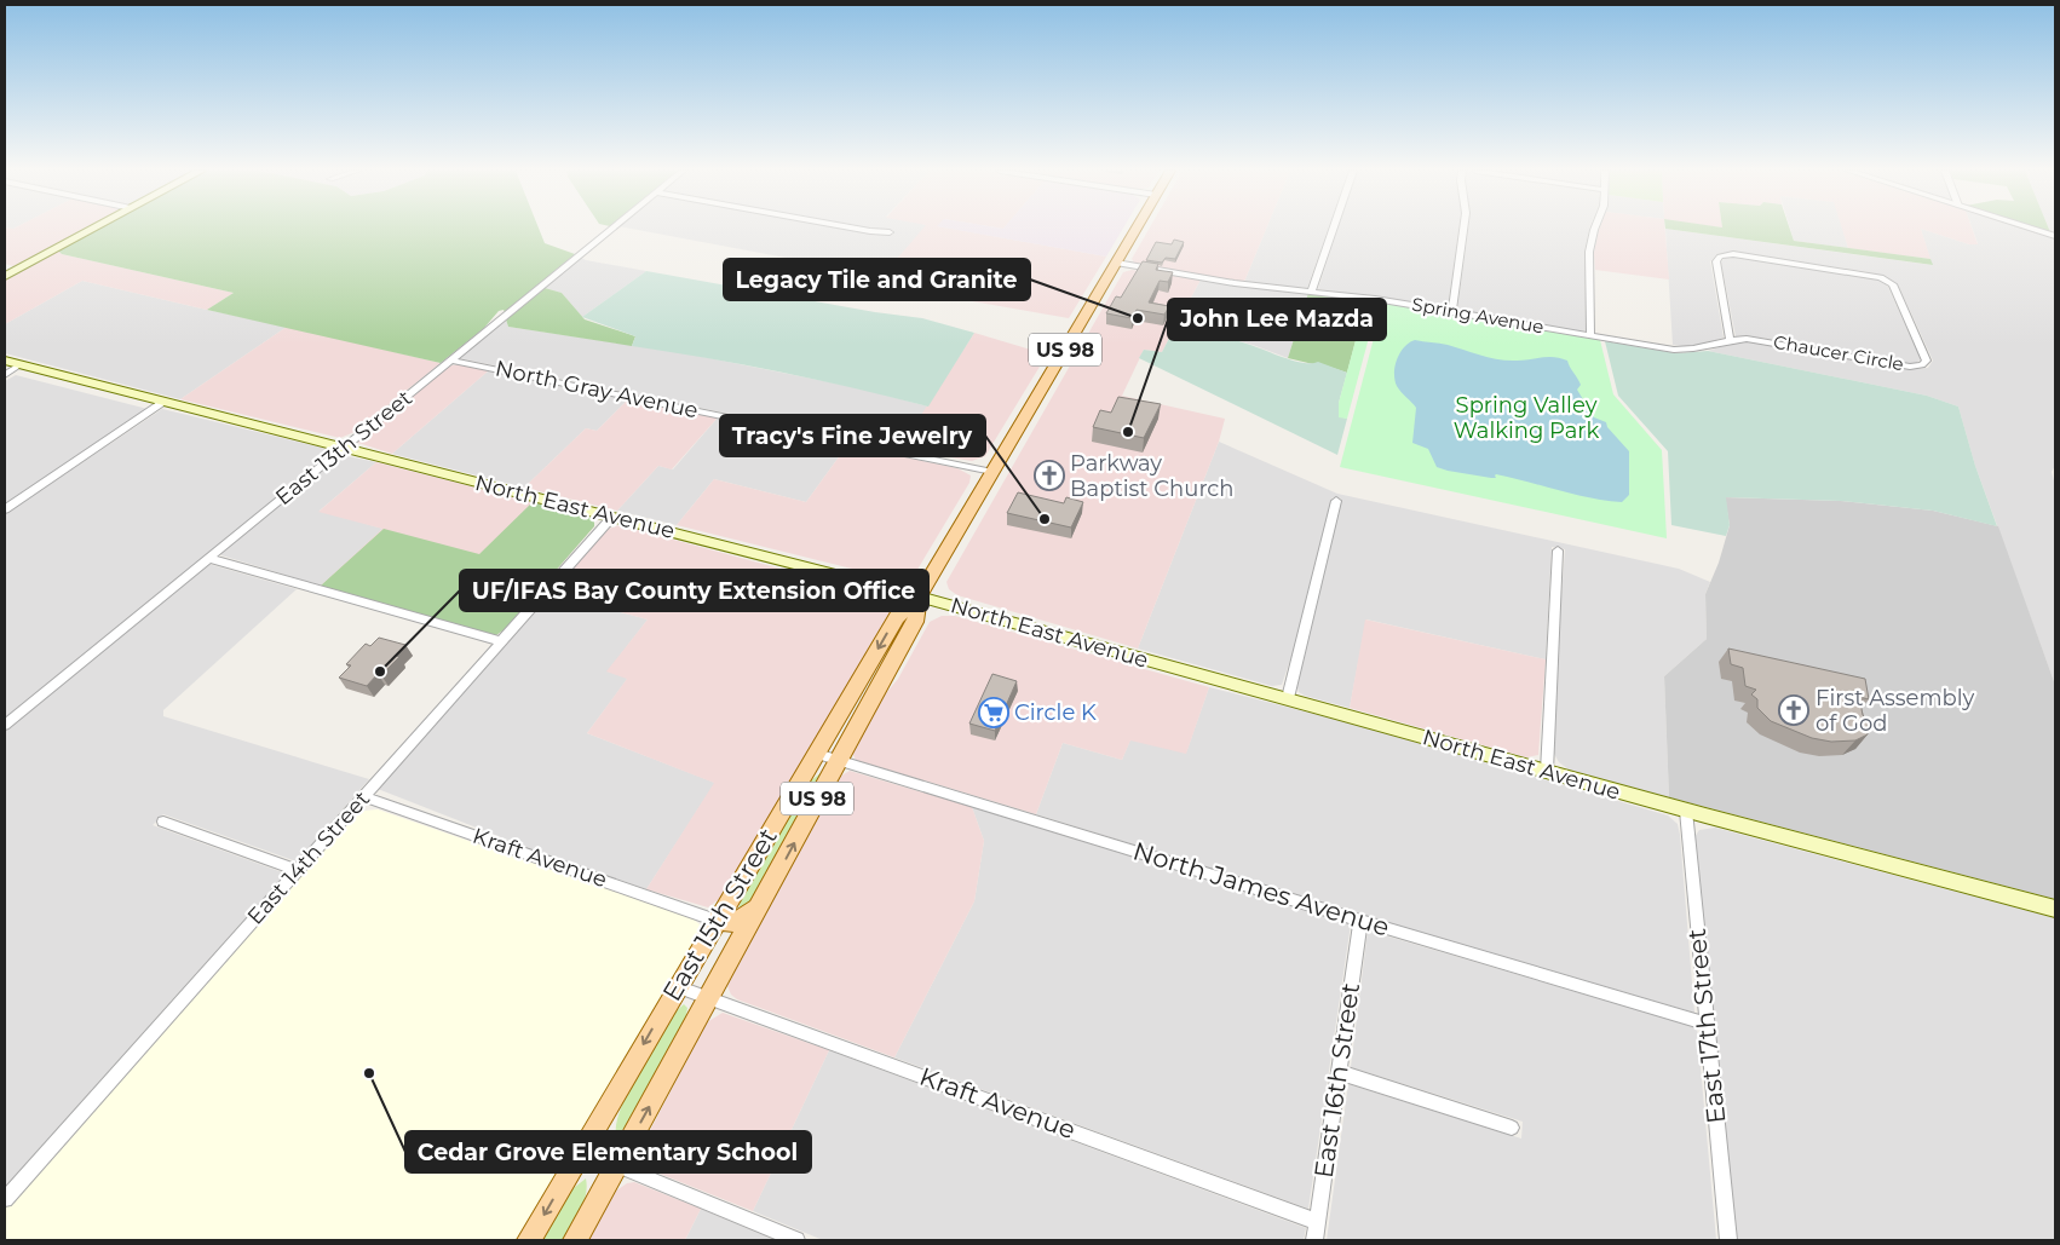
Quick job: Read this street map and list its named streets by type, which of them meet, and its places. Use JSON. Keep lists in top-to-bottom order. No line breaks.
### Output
{"streets":{"main road":["US 98","North East Avenue","East 15th Street"],"street":["Spring Avenue","Chaucer Circle","North Gray Avenue","East 13th Street","East 14th Street","Kraft Avenue","North James Avenue","East 17th Street","East 16th Street"]},"crossings":[["Spring Avenue","Chaucer Circle"],["Spring Avenue","East 15th Street"],["North Gray Avenue","East 13th Street"],["North Gray Avenue","East 15th Street"],["East 13th Street","North East Avenue"],["North East Avenue","East 14th Street"],["North East Avenue","East 15th Street"],["North East Avenue","East 17th Street"],["East 14th Street","Kraft Avenue"],["Kraft Avenue","East 15th Street"],["Kraft Avenue","East 16th Street"],["North James Avenue","East 15th Street"],["North James Avenue","East 17th Street"],["North James Avenue","East 16th Street"]],"parks":["Spring Valley Walking Park"],"places":{"other":["Legacy Tile and Granite","John Lee Mazda","Tracy's Fine Jewelry","UF/IFAS Bay County Extension Office","Cedar Grove Elementary School"],"church":["Parkway Baptist Church","First Assembly of God"],"supermarket":["Circle K"]}}
